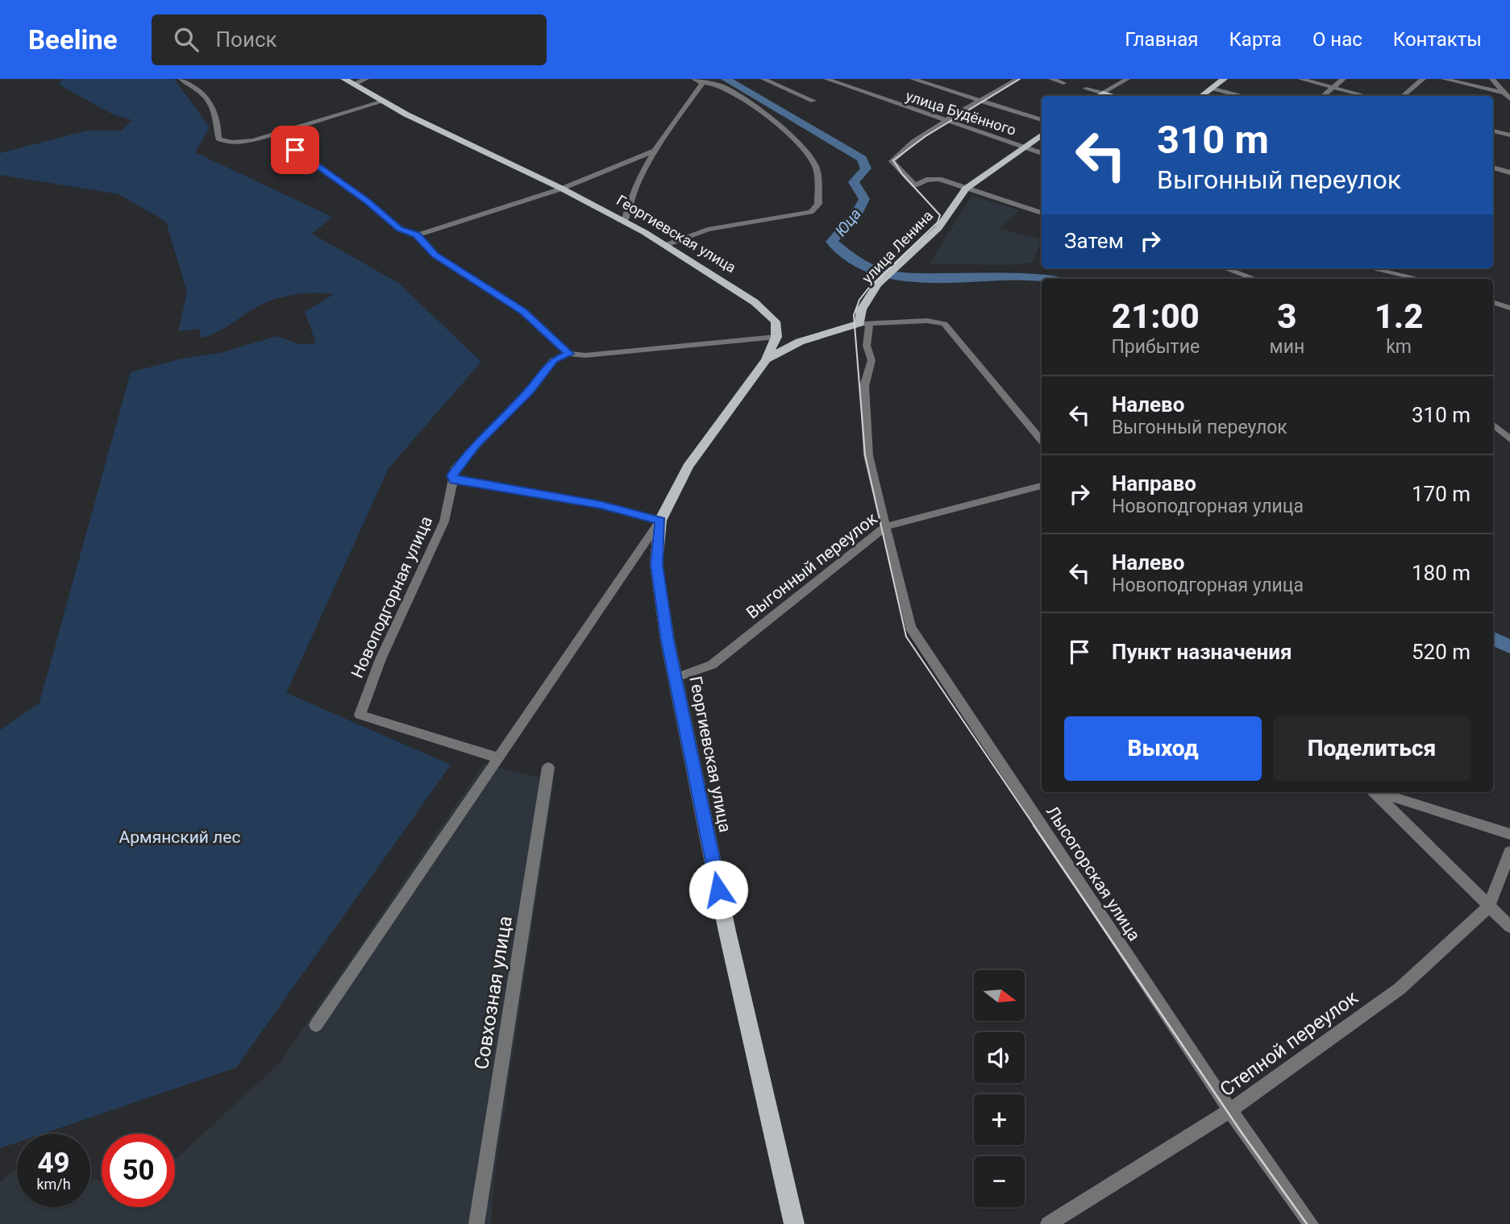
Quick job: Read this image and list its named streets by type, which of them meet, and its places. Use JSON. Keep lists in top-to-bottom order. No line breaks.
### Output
{"streets":{"main road":["Георгиевская улица","улица Ленина"],"street":["улица Будённого","Выгонный переулок","Новоподгорная улица","Лысогорская улица","Совхозная улица","Степной переулок"]},"crossings":[["улица Будённого","улица Ленина"],["Георгиевская улица","Выгонный переулок"],["Георгиевская улица","Новоподгорная улица"],["улица Ленина","Лысогорская улица"],["Выгонный переулок","Лысогорская улица"],["Лысогорская улица","Степной переулок"]],"water":["Юца"],"parks":["Армянский лес"],"north":"right","page":{"header":"Beeline","search":"Поиск","nav":["Главная","Карта","О нас","Контакты"],"turn":["310 m","Выгонный переулок"],"then":"Затем","eta":["21:00","Прибытие","3","мин","1.2","km"],"list":[{"name":"Налево","note":"Выгонный переулок","value":"310 m"},{"name":"Направо","note":"Новоподгорная улица","value":"170 m"},{"name":"Налево","note":"Новоподгорная улица","value":"180 m"},{"name":"Пункт назначения","value":"520 m"}],"buttons":["Выход","Поделиться"],"map_buttons":["+","−"],"speed":"49 km/h","limit":"50"}}
